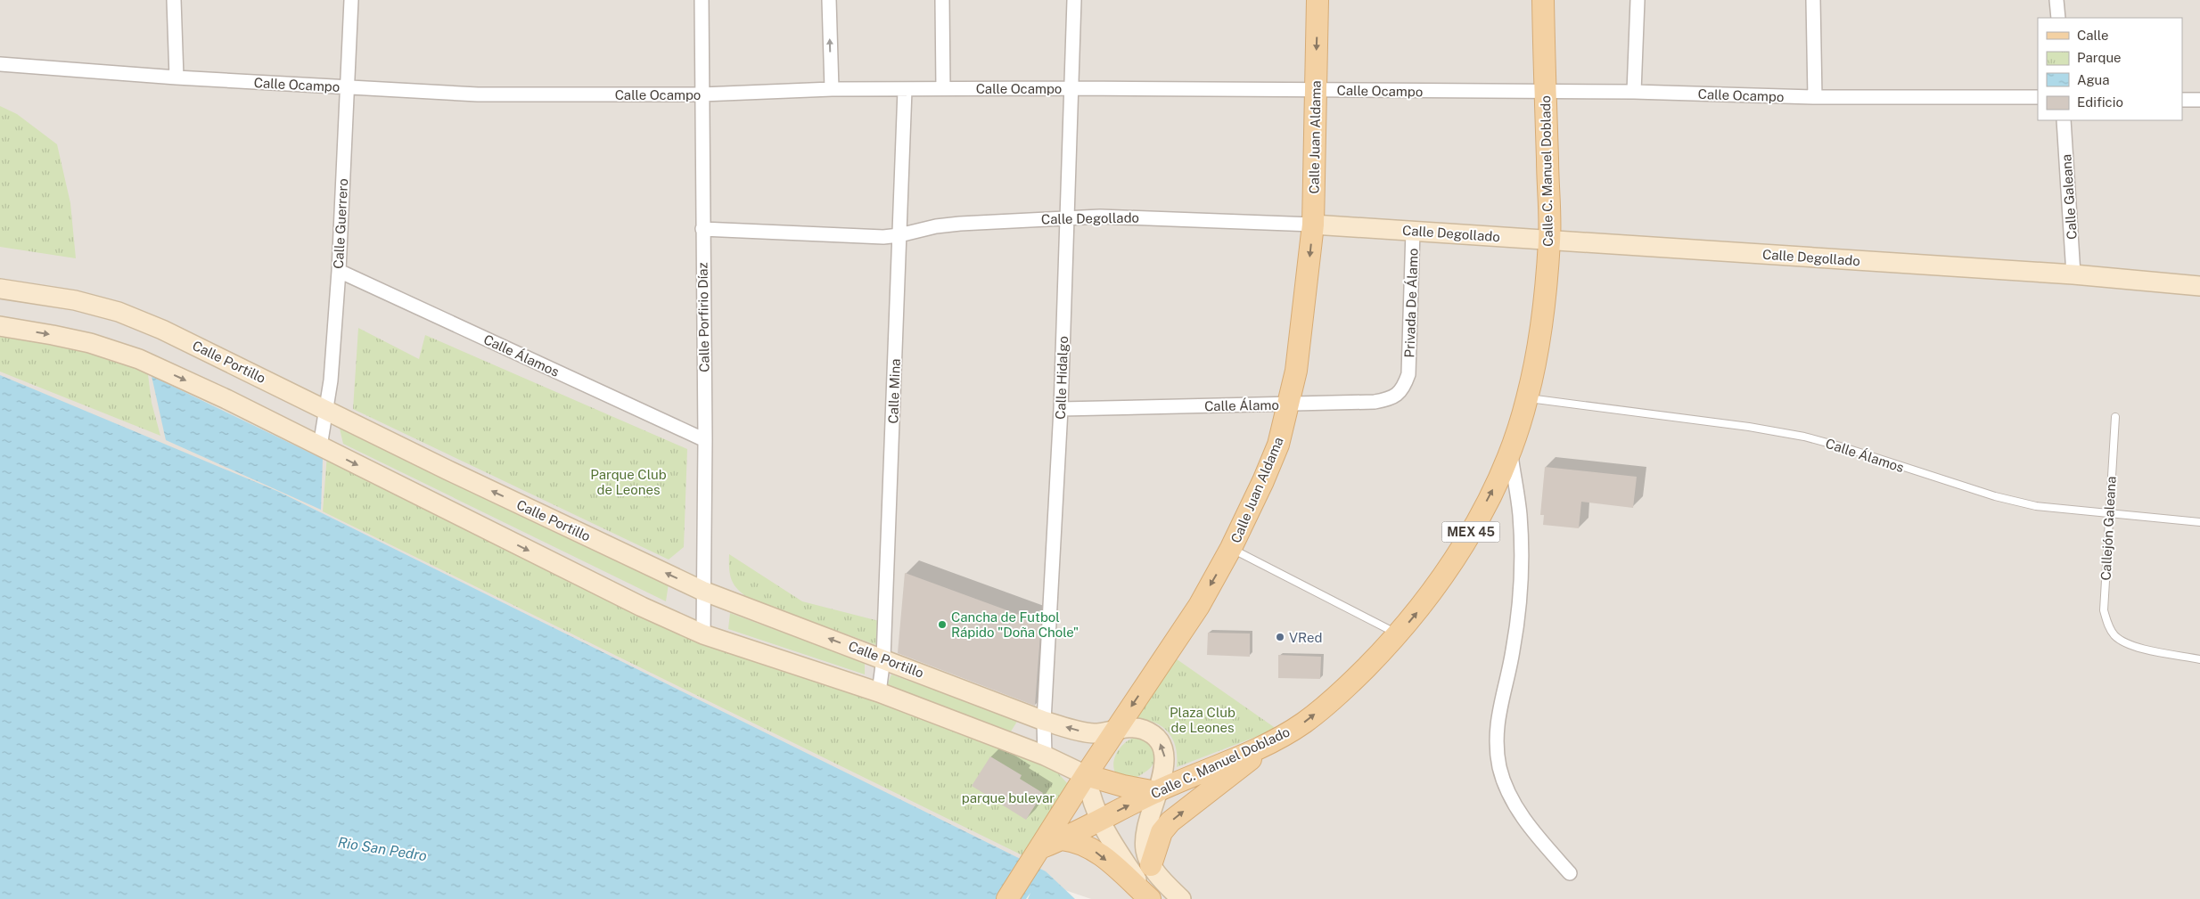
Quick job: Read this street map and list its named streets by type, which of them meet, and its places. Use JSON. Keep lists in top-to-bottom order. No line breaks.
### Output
{"streets":{"main road":["Calle Juan Aldama","Calle C. Manuel Doblado","MEX 45"],"street":["Calle Ocampo","Calle Galeana","Calle Degollado","Calle Guerrero","Privada De Álamo","Calle Porfirio Díaz","Calle Álamos","Calle Portillo","Calle Hidalgo","Calle Mina","Calle Álamo"],"lane":["Callejón Galeana"]},"crossings":[["Calle Ocampo","Calle Juan Aldama"],["Calle Ocampo","Calle C. Manuel Doblado"],["Calle Ocampo","Calle Guerrero"],["Calle Ocampo","Calle Porfirio Díaz"],["Calle Ocampo","Calle Hidalgo"],["Calle Ocampo","Calle Mina"],["Calle Juan Aldama","Calle C. Manuel Doblado"],["Calle Juan Aldama","Calle Degollado"],["Calle Juan Aldama","Calle Portillo"],["Calle Juan Aldama","Calle Álamo"],["Calle C. Manuel Doblado","Calle Degollado"],["Calle C. Manuel Doblado","Calle Álamos"],["Calle C. Manuel Doblado","Calle Portillo"],["Calle Galeana","Calle Degollado"],["Calle Degollado","Privada De Álamo"],["Calle Degollado","Calle Porfirio Díaz"],["Calle Degollado","Calle Hidalgo"],["Calle Degollado","Calle Mina"],["Calle Guerrero","Calle Álamos"],["Calle Guerrero","Calle Portillo"],["Privada De Álamo","Calle Álamo"],["Calle Porfirio Díaz","Calle Álamos"],["Calle Porfirio Díaz","Calle Portillo"],["Calle Álamos","Callejón Galeana"],["Calle Portillo","Calle Hidalgo"],["Calle Portillo","Calle Mina"],["Calle Hidalgo","Calle Álamo"]],"one_way":["Calle Juan Aldama","Calle C. Manuel Doblado"],"water":["Rio San Pedro"],"parks":["Parque Club de Leones","Plaza Club de Leones","parque bulevar"],"places":["Cancha de Futbol Rápido \"Doña Chole\"","VRed"],"legend":["Calle","Parque","Agua","Edificio"]}
